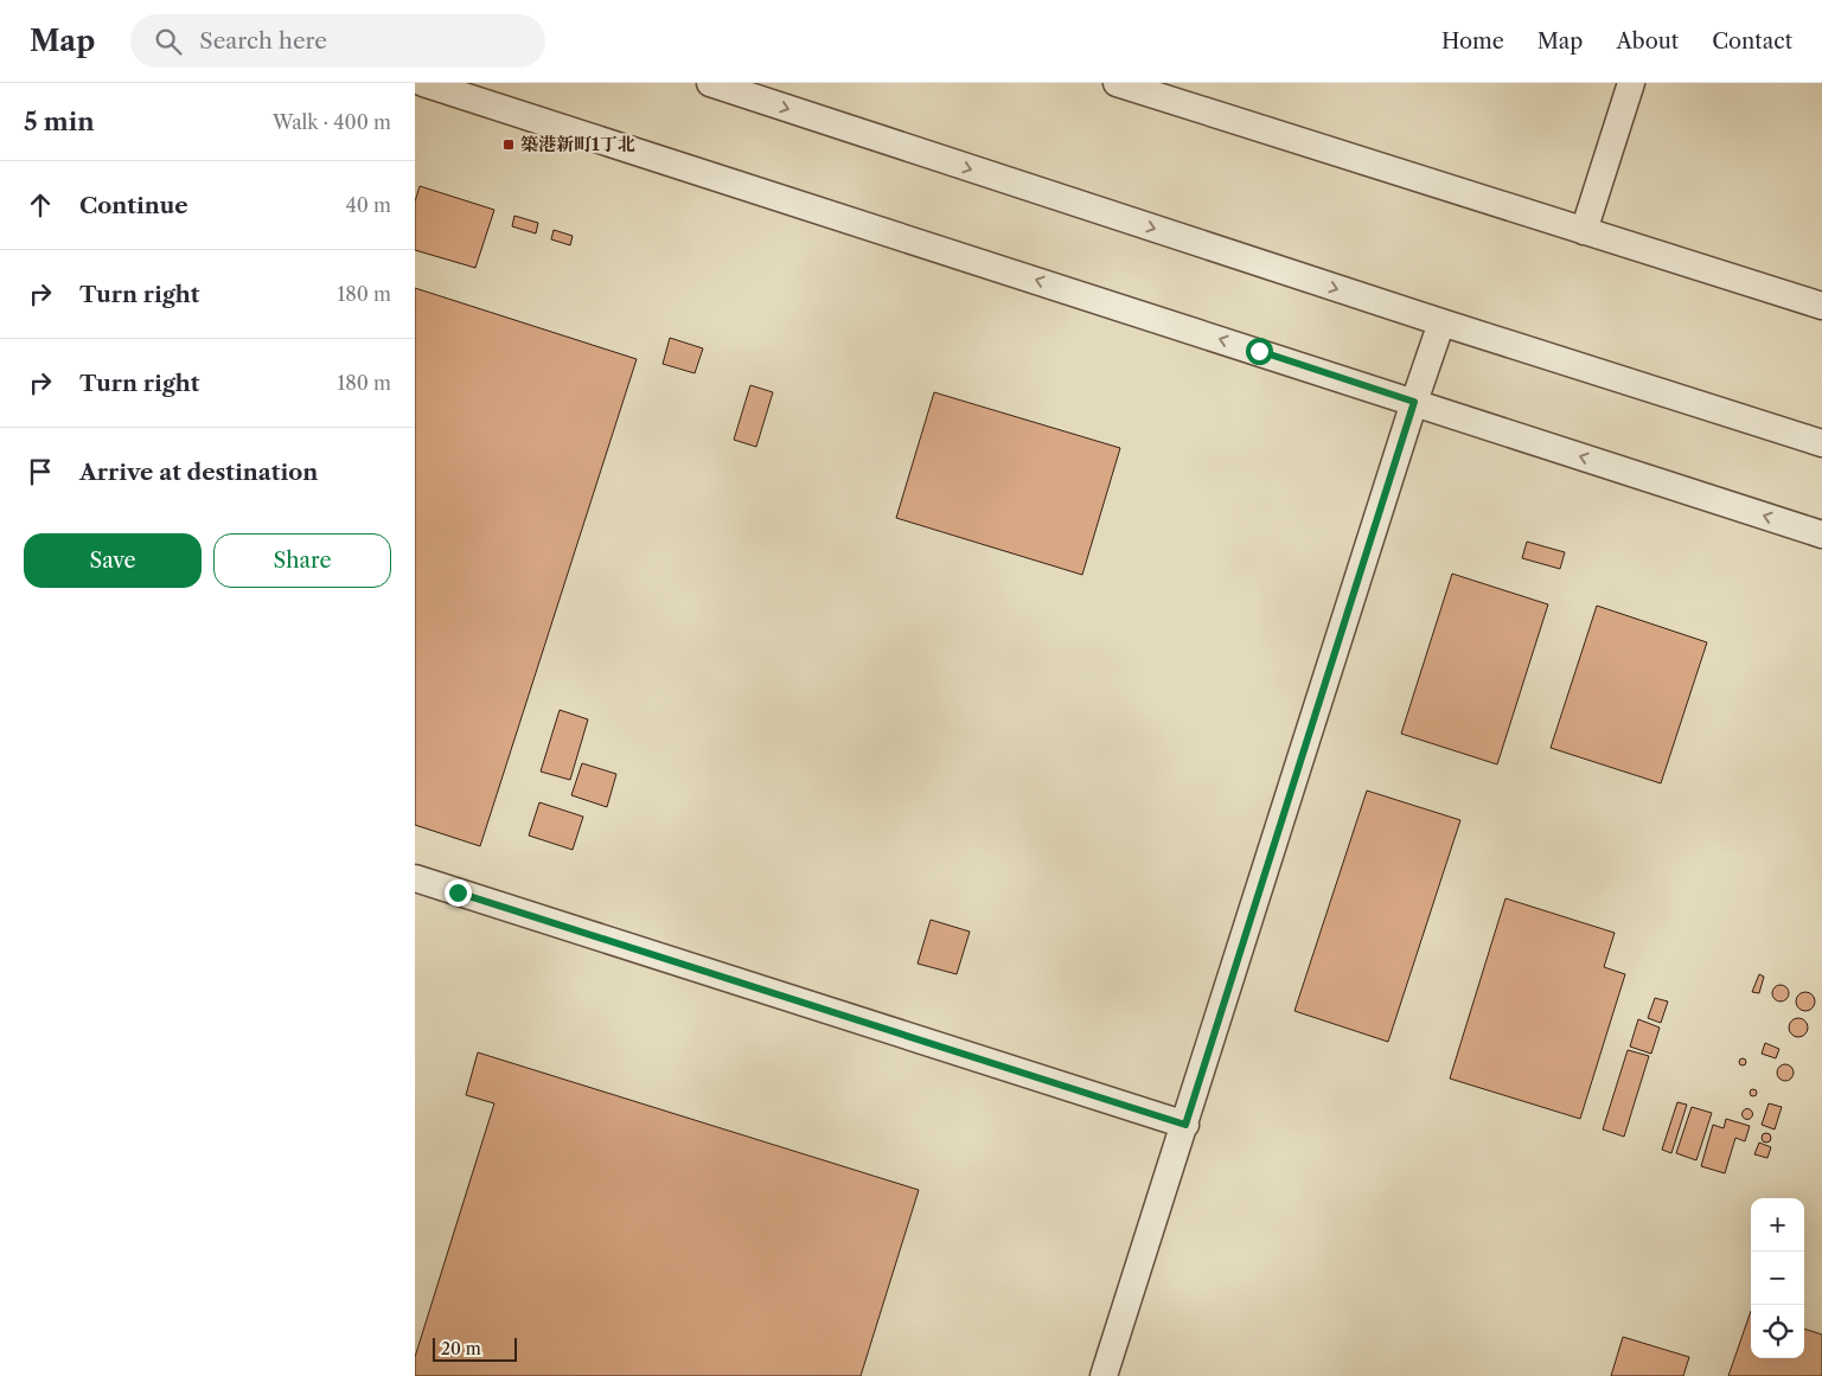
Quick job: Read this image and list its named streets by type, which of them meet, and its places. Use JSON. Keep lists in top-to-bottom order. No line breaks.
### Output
{"places":{"transit":["築港新町1丁北"]},"scale_bar":"20 m","page":{"header":"Map","search":"Search here","nav":["Home","Map","About","Contact"],"heading":["5 min","Walk · 400 m"],"list":[["Continue","40 m"],["Turn right","180 m"],["Turn right","180 m"],"Arrive at destination"],"buttons":["Save","Share"],"map_buttons":["+","−"],"scale":"20 m"}}
